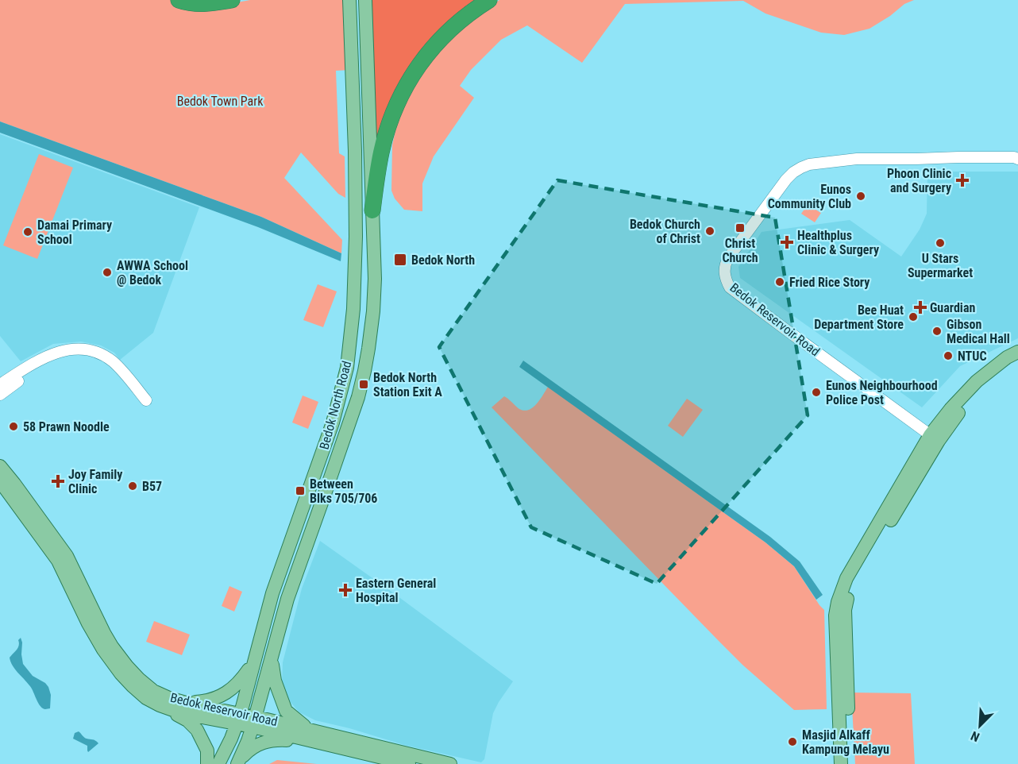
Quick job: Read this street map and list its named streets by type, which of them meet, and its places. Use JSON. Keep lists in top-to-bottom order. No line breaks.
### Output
{"streets":{"main road":["Bedok Reservoir Road","Bedok North Road"]},"crossings":[["Bedok Reservoir Road","Bedok North Road"]],"parks":["Bedok Town Park"],"places":{"health":["Phoon Clinic and Surgery","Healthplus Clinic & Surgery","Guardian","Joy Family Clinic","Eastern General Hospital"],"other":["Eunos Community Club","Bedok Church of Christ","Damai Primary School","U Stars Supermarket","AWWA School @ Bedok","Fried Rice Story","Bee Huat Department Store","Gibson Medical Hall","NTUC","Eunos Neighbourhood Police Post","58 Prawn Noodle","B57","Masjid Alkaff Kampung Melayu"],"transit":["Christ Church","Bedok North","Bedok North Station Exit A","Between Blks 705/706"]},"north":"bottom left"}
